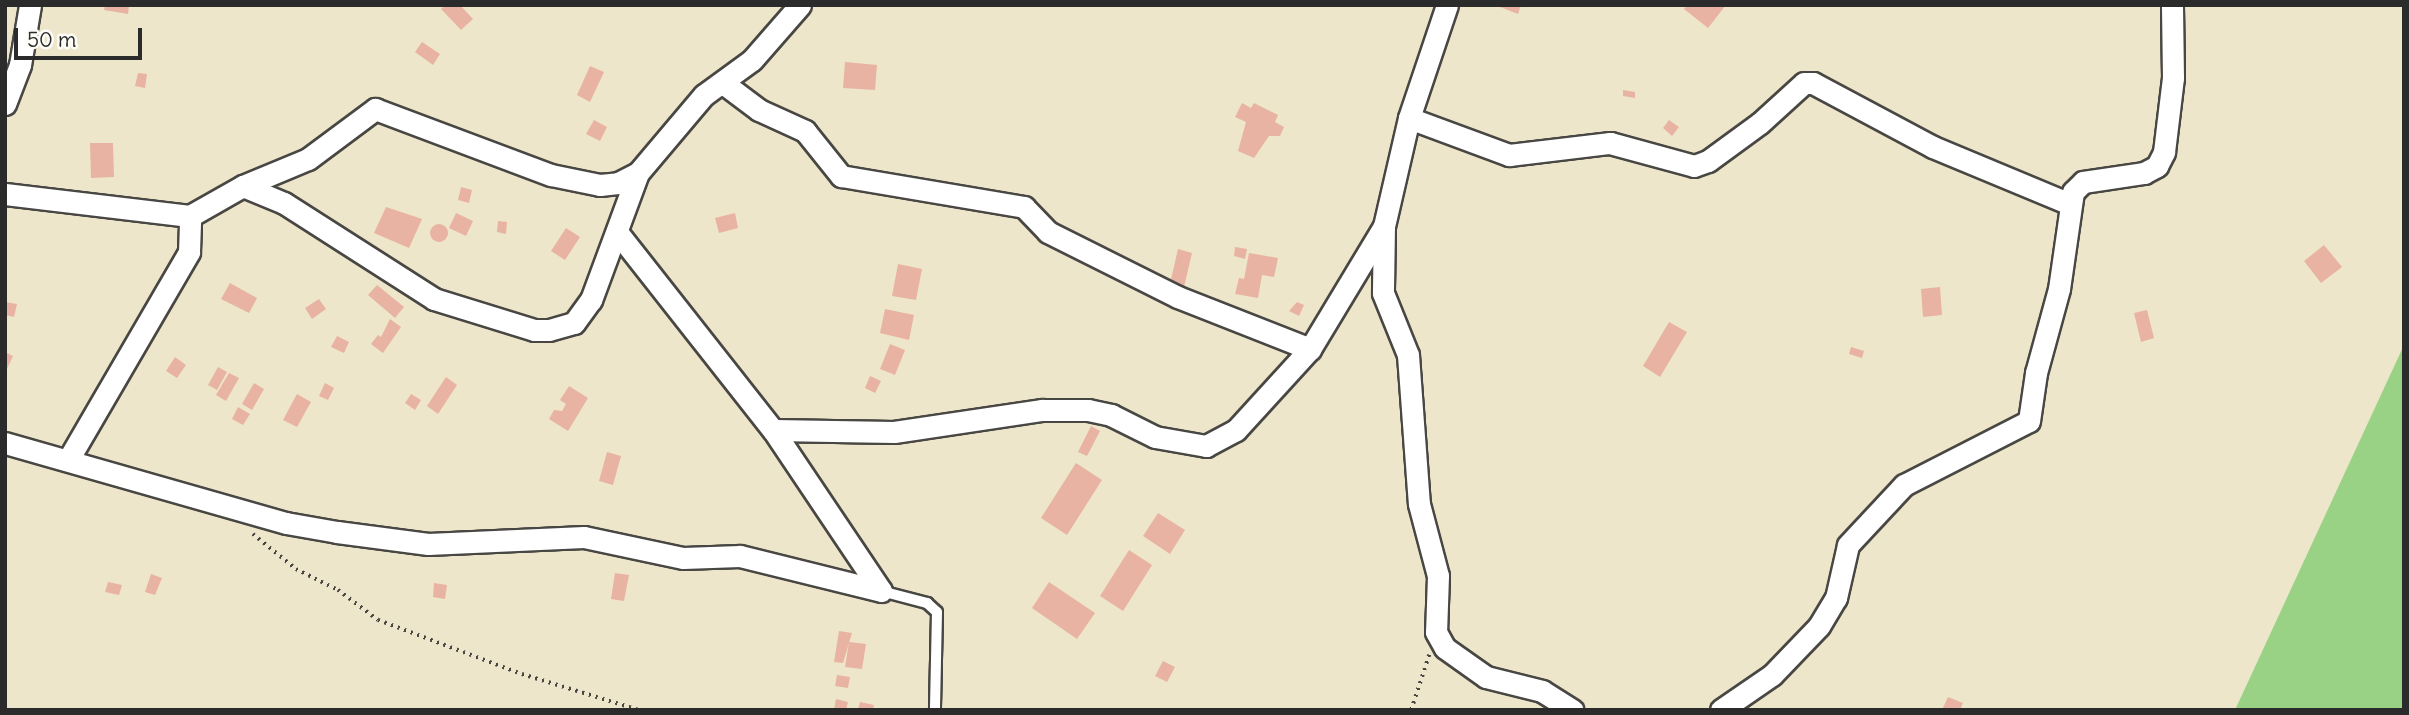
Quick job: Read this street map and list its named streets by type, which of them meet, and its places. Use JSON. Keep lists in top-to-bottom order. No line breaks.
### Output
{"scale_bar":"50 m"}
